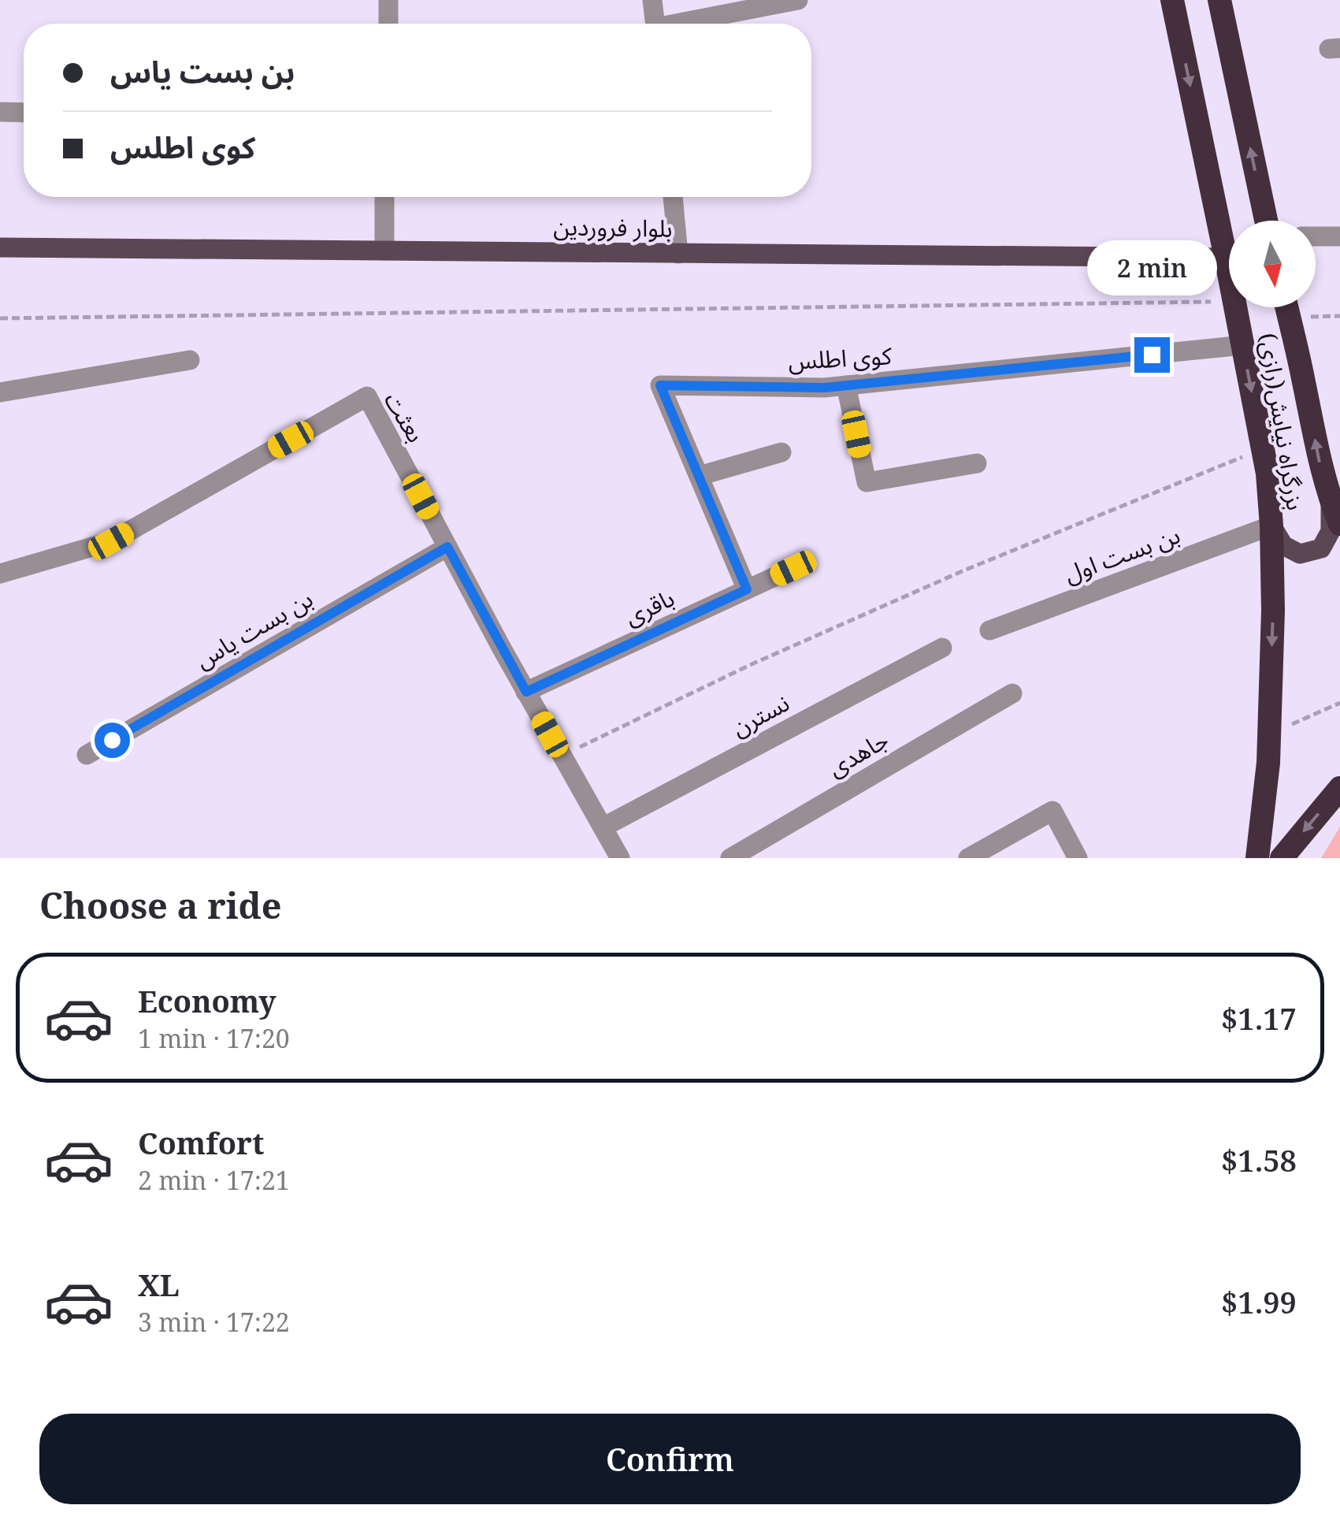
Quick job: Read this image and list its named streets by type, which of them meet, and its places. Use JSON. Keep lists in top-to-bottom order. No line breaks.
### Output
{"streets":{"highway":["بزرگراه نیایش(رازی)"],"main road":["بلوار فروردین"],"street":["کوی اطلس","بعثت","بن بست اول","باقری","بن بست یاس","نسترن","جاهدی"]},"crossings":[["بلوار فروردین","بزرگراه نیایش(رازی)"],["کوی اطلس","بزرگراه نیایش(رازی)"],["کوی اطلس","باقری"],["بعثت","باقری"],["بعثت","بن بست یاس"],["بعثت","نسترن"],["بزرگراه نیایش(رازی)","بن بست اول"]],"north":"bottom","page":{"banner":["بن بست یاس","کوی اطلس"],"bubble":"2 min","heading":"Choose a ride","list":[{"name":"Economy","note":"1 min · 17:20","value":"$1.17"},{"name":"Comfort","note":"2 min · 17:21","value":"$1.58"},{"name":"XL","note":"3 min · 17:22","value":"$1.99"}],"buttons":"Confirm"}}
